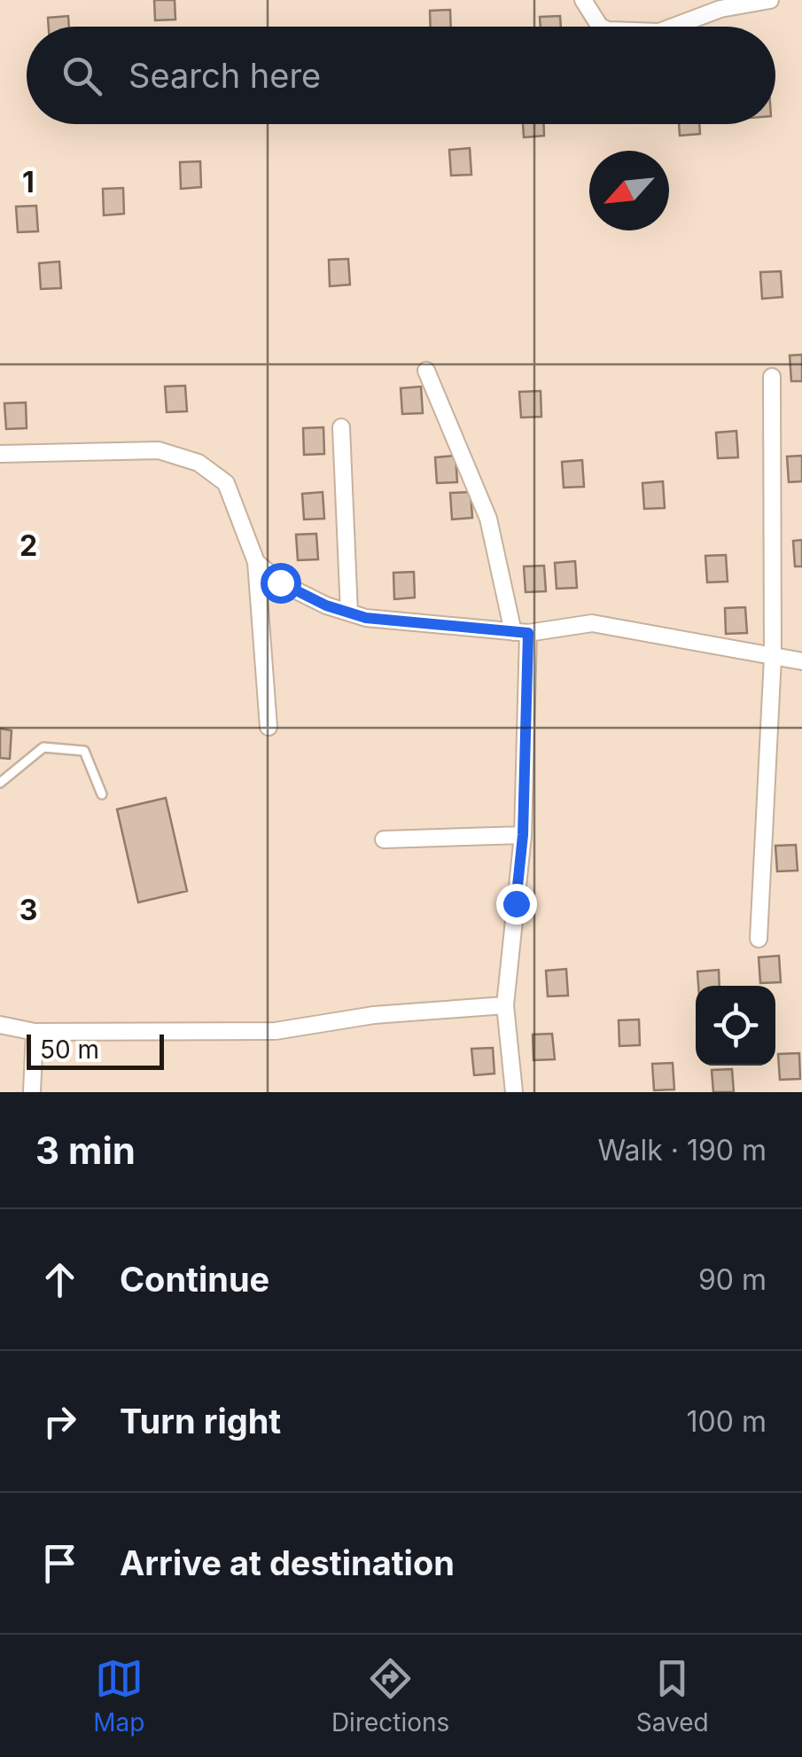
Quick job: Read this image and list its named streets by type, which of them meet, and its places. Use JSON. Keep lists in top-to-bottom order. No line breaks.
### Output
{"scale_bar":"50 m","north":"bottom left","page":{"search":"Search here","scale":"50 m","heading":["3 min","Walk · 190 m"],"list":[["Continue","90 m"],["Turn right","100 m"],"Arrive at destination"],"nav":["Map","Directions","Saved"]},"grid":{"rows":["1","2","3"]}}
